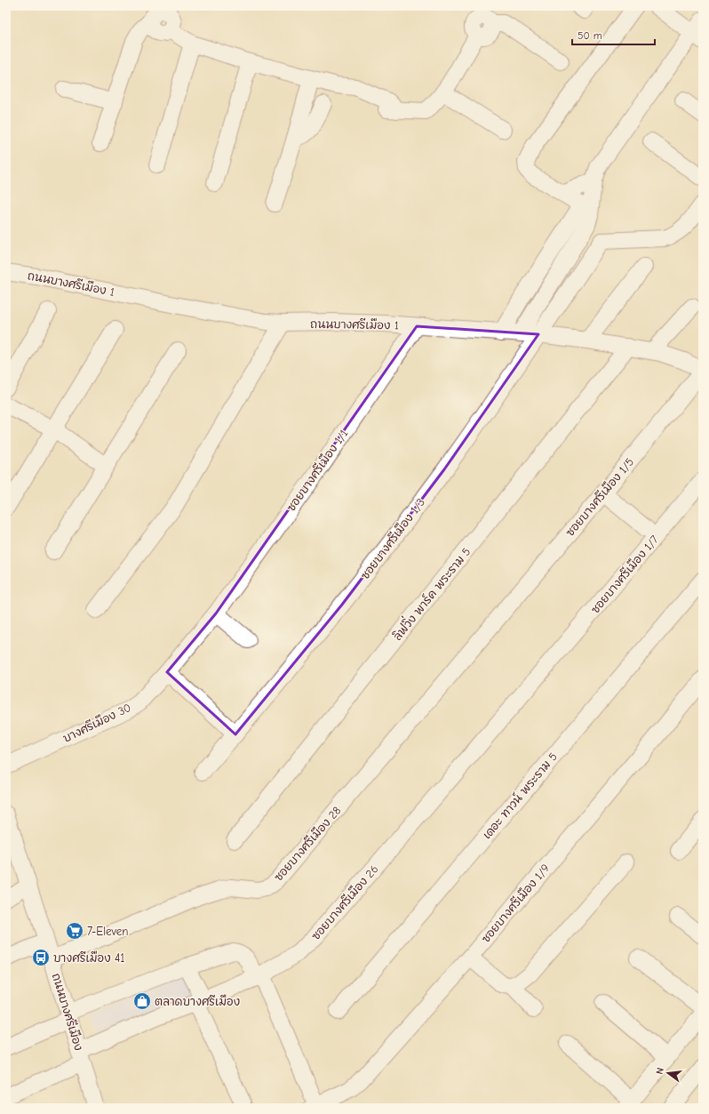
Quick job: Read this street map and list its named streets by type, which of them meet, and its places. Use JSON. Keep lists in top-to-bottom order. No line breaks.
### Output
{"streets":{"street":["ถนนบางศรีเมือง 1","ซอยบางศรีเมือง 1/1","ซอยบางศรีเมือง 1/5","ซอยบางศรีเมือง 1/3","ซอยบางศรีเมือง 1/7","ลิฟวิ่ง พาร์ค พระราม 5","บางศรีเมือง 30","เดอะ ทาวน์ พระราม 5","ซอยบางศรีเมือง 28","ซอยบางศรีเมือง 26","ซอยบางศรีเมือง 1/9","ถนนบางศรีเมือง"]},"crossings":[["ถนนบางศรีเมือง 1","ซอยบางศรีเมือง 1/1"],["ถนนบางศรีเมือง 1","ซอยบางศรีเมือง 1/5"],["ถนนบางศรีเมือง 1","ซอยบางศรีเมือง 1/3"],["ถนนบางศรีเมือง 1","ลิฟวิ่ง พาร์ค พระราม 5"],["ซอยบางศรีเมือง 1/1","บางศรีเมือง 30"],["ซอยบางศรีเมือง 1/5","ซอยบางศรีเมือง 28"],["ซอยบางศรีเมือง 1/7","ซอยบางศรีเมือง 26"],["ซอยบางศรีเมือง 28","ถนนบางศรีเมือง"],["ซอยบางศรีเมือง 26","ถนนบางศรีเมือง"]],"places":{"supermarket":["7-Eleven"],"bus stop":["บางศรีเมือง 41"],"shop":["ตลาดบางศรีเมือง"]},"scale_bar":"50 m","north":"left"}
